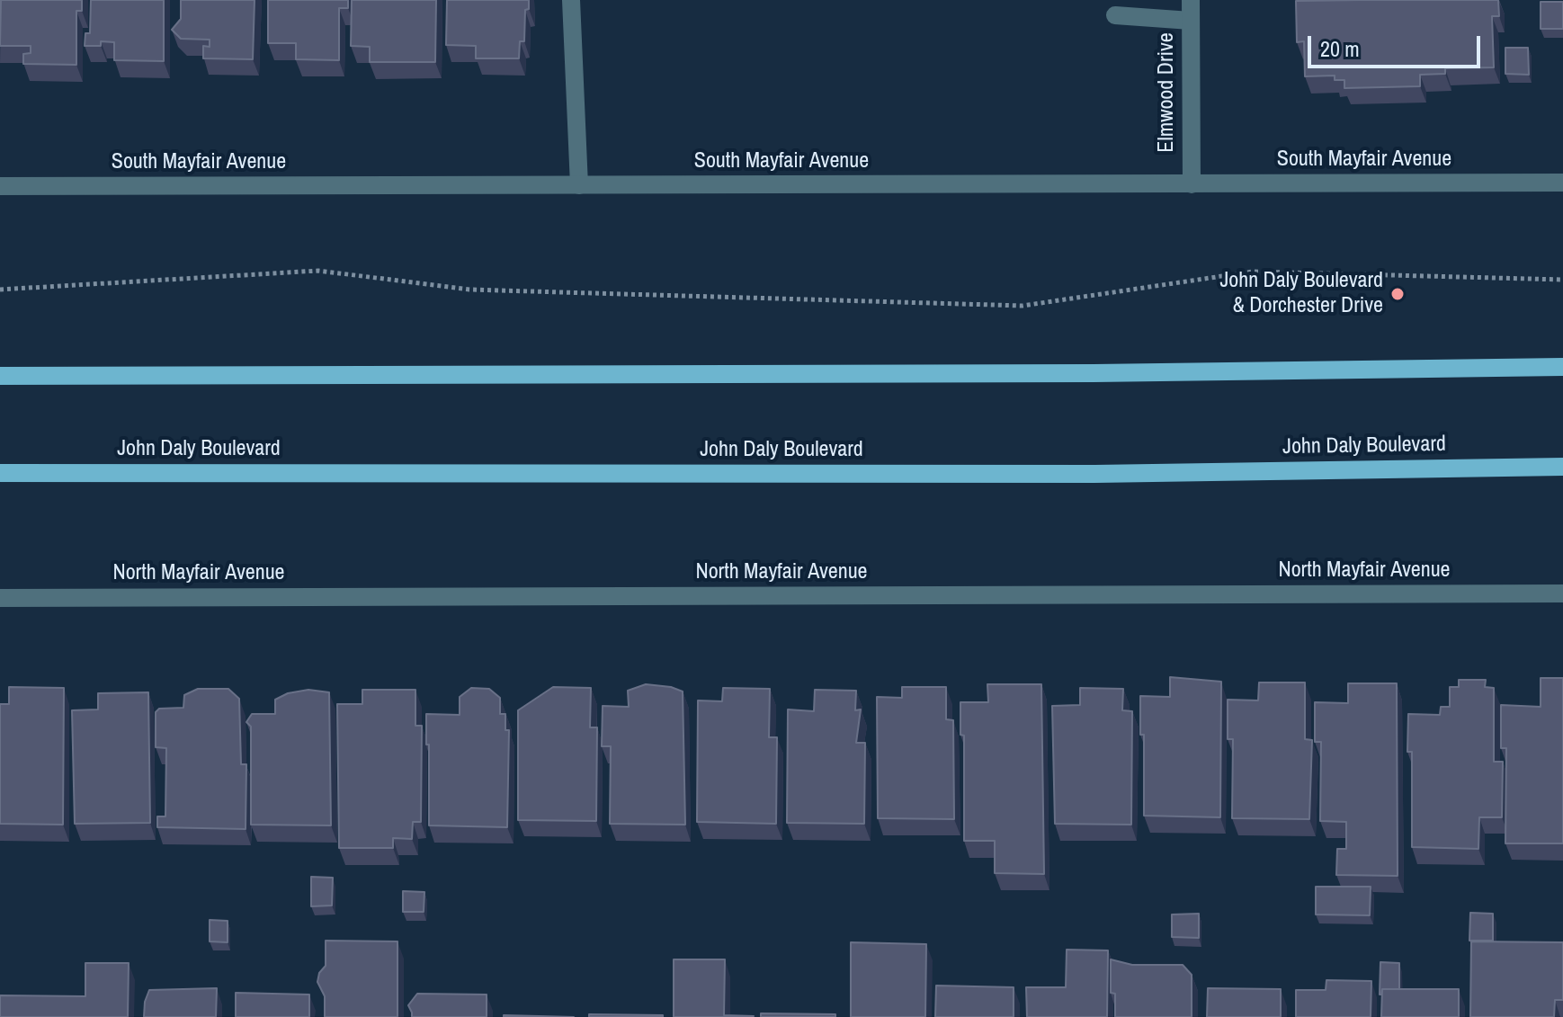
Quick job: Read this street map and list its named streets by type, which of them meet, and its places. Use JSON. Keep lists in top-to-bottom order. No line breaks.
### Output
{"streets":{"main road":["John Daly Boulevard"],"street":["Elmwood Drive","South Mayfair Avenue","North Mayfair Avenue"]},"crossings":[["Elmwood Drive","South Mayfair Avenue"]],"places":["John Daly Boulevard & Dorchester Drive"],"scale_bar":"20 m"}
